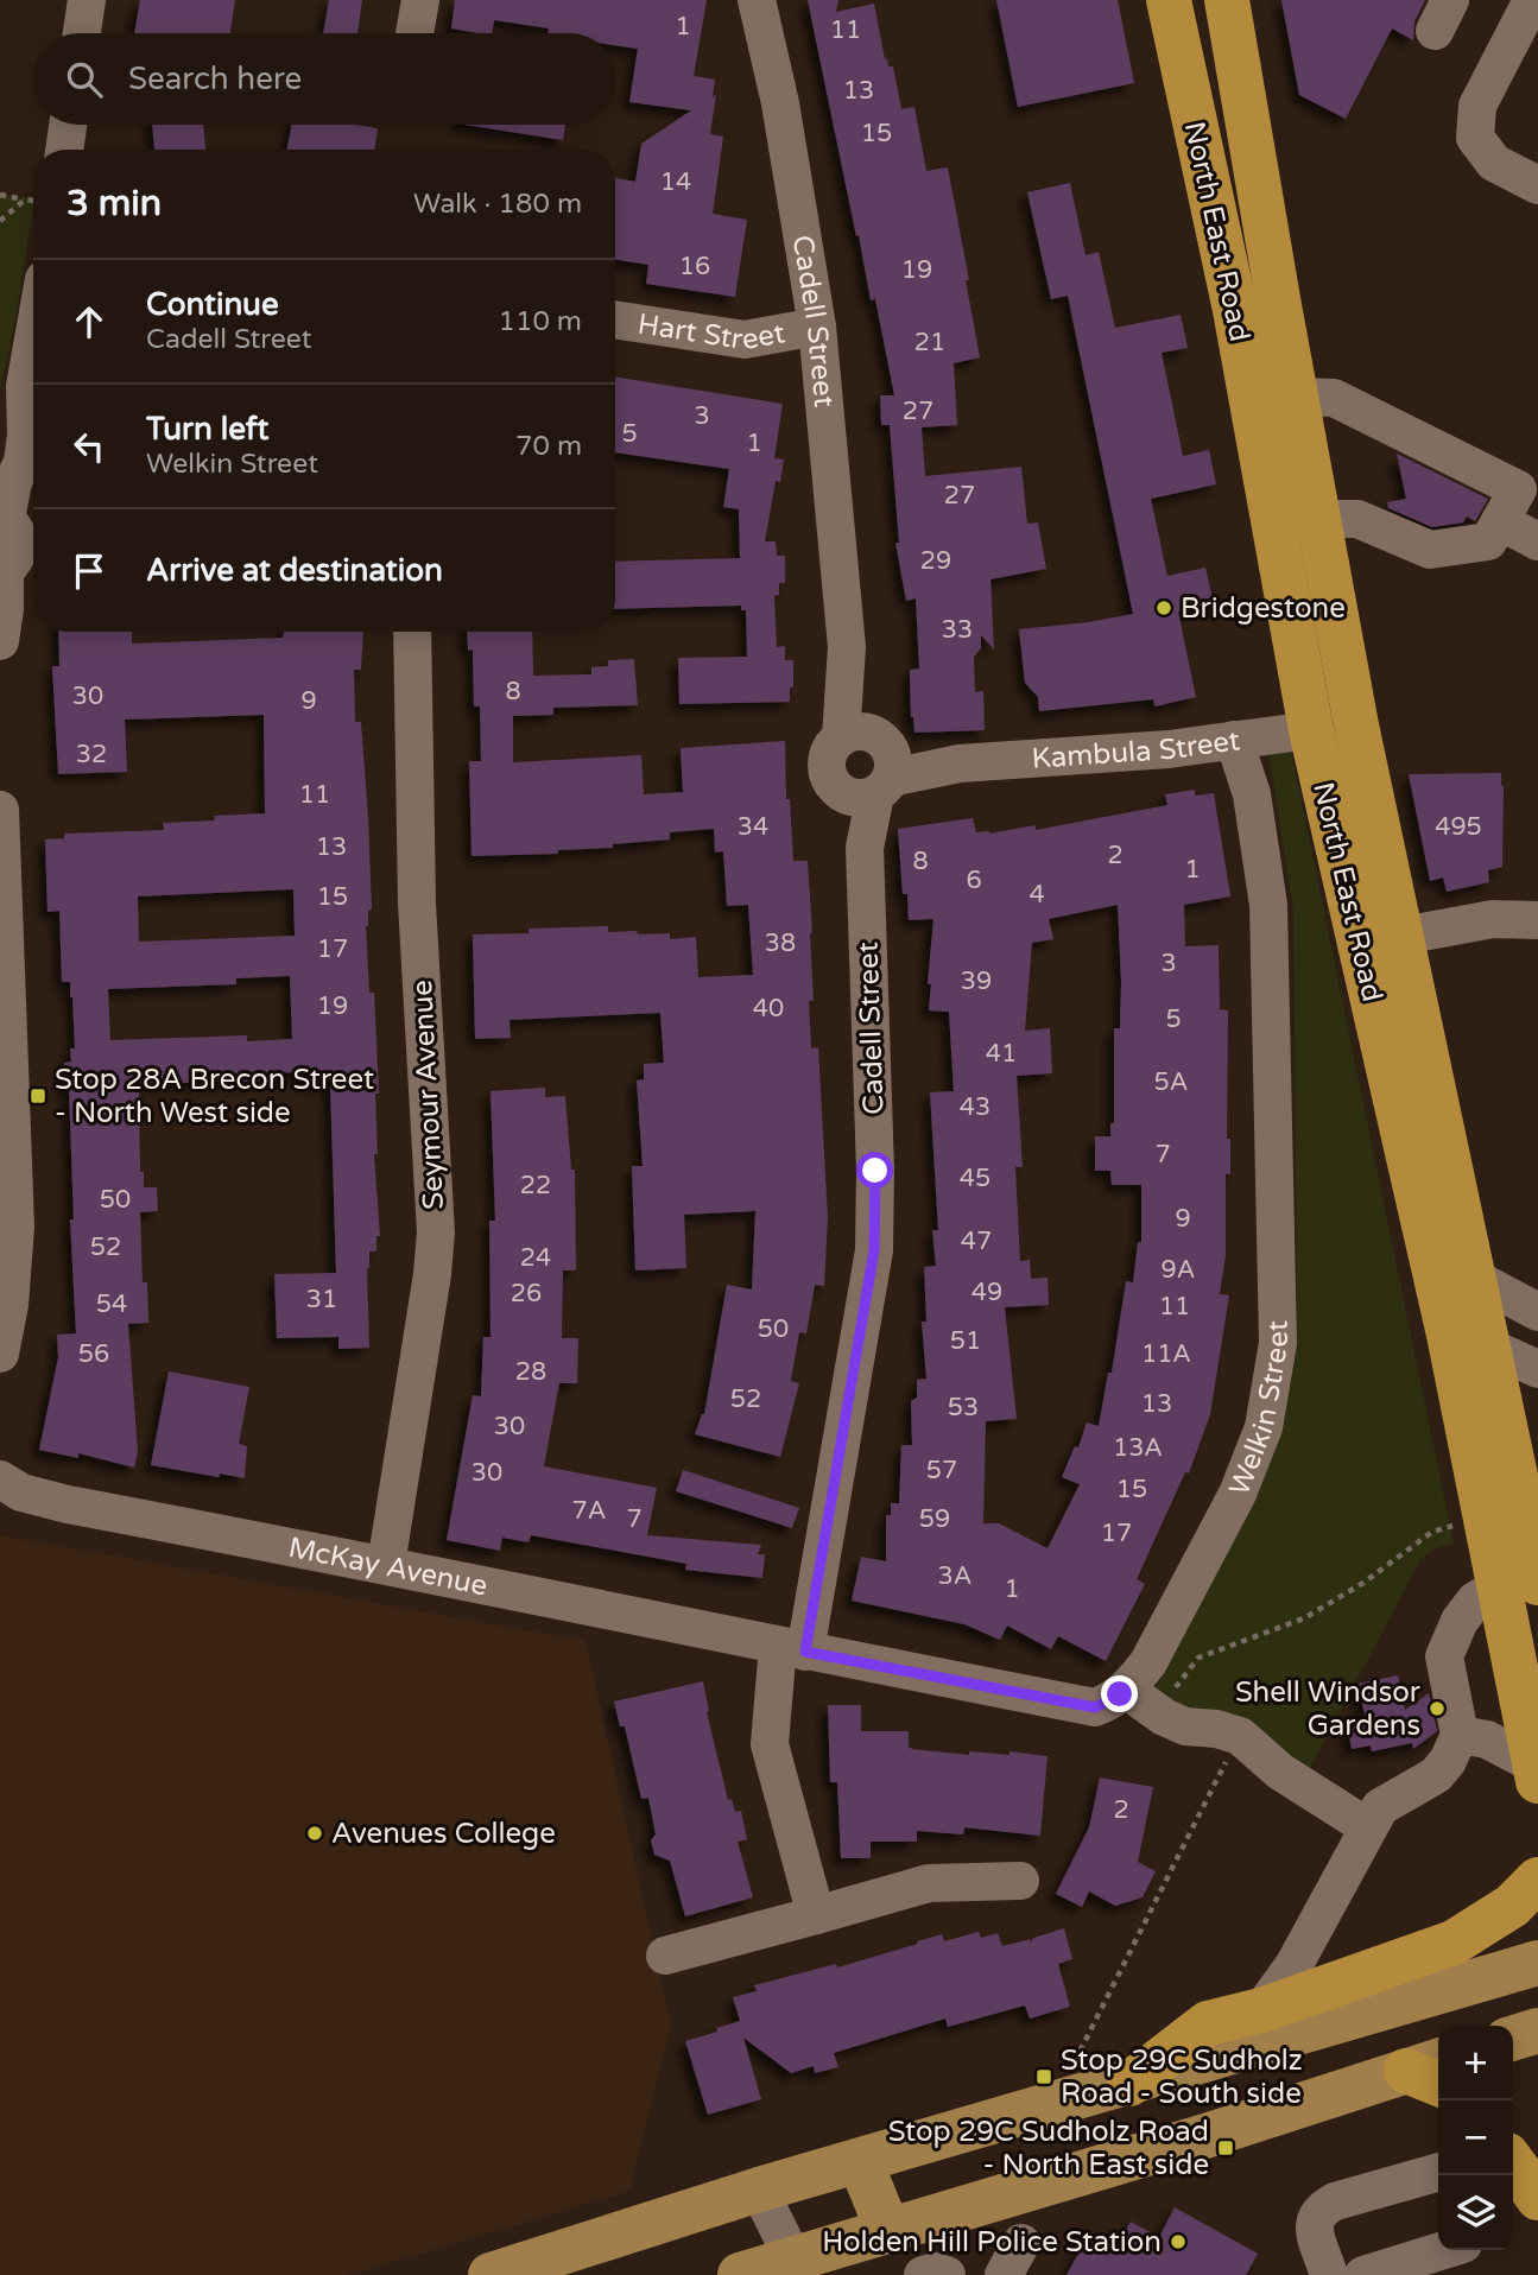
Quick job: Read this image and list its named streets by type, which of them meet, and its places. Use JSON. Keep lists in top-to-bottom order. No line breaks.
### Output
{"streets":{"highway":["North East Road"],"street":["Cadell Street","Hart Street","Kambula Street","Seymour Avenue","Welkin Street","McKay Avenue"]},"crossings":[["North East Road","Kambula Street"],["Cadell Street","Hart Street"],["Cadell Street","Kambula Street"],["Cadell Street","Welkin Street"],["Cadell Street","McKay Avenue"],["Kambula Street","Welkin Street"],["Seymour Avenue","McKay Avenue"],["Welkin Street","McKay Avenue"]],"places":{"other":["Bridgestone","Shell Windsor Gardens","Avenues College","Holden Hill Police Station"],"transit":["Stop 28A Brecon Street - North West side","Stop 29C Sudholz Road - South side","Stop 29C Sudholz Road - North East side"]},"house_numbers":["1","11","13","15","14","16","19","21","27","3","5","1","27","29","33","8","30","9","32","11","34","495","13","2","8","1","6","4","15","38","17","3","39","19","40","5","41","5A","43","7","45","22","50","9","47","52","24","9A","49","26","31","54","11","50","51","56","11A","28","52","13","53","30","13A","57","30","15","7A","7","59","17","3A","1","2"],"page":{"search":"Search here","heading":["3 min","Walk · 180 m"],"list":[["Continue","Cadell Street","110 m"],["Turn left","Welkin Street","70 m"],"Arrive at destination"],"map_buttons":["+","−"]}}
